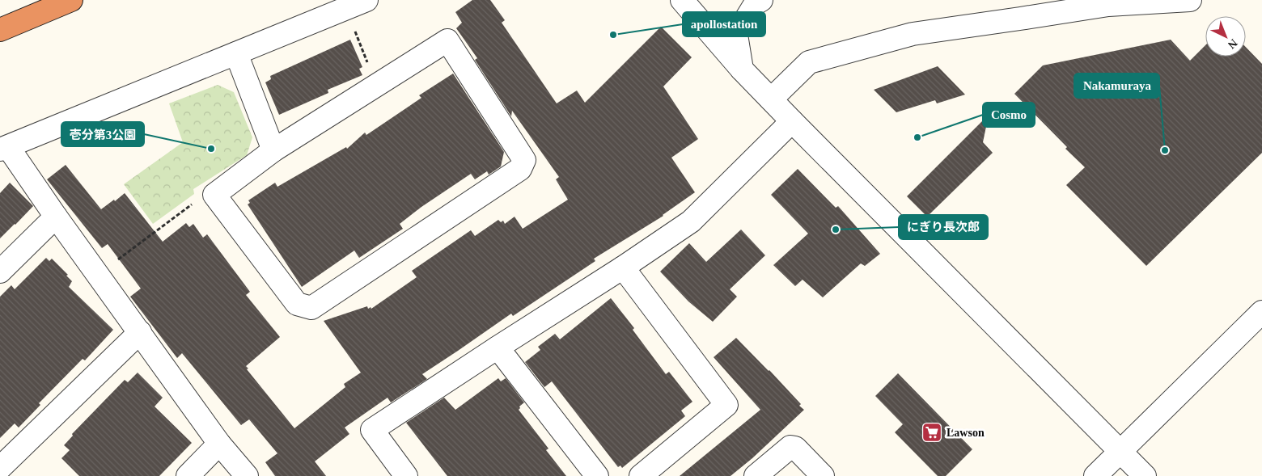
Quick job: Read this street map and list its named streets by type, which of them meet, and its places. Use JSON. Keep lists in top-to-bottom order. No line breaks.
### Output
{"places":{"other":["apollostation","Cosmo","壱分第3公園","Nakamuraya","にぎり長次郎"],"supermarket":["Lawson"]},"north":"bottom right"}
